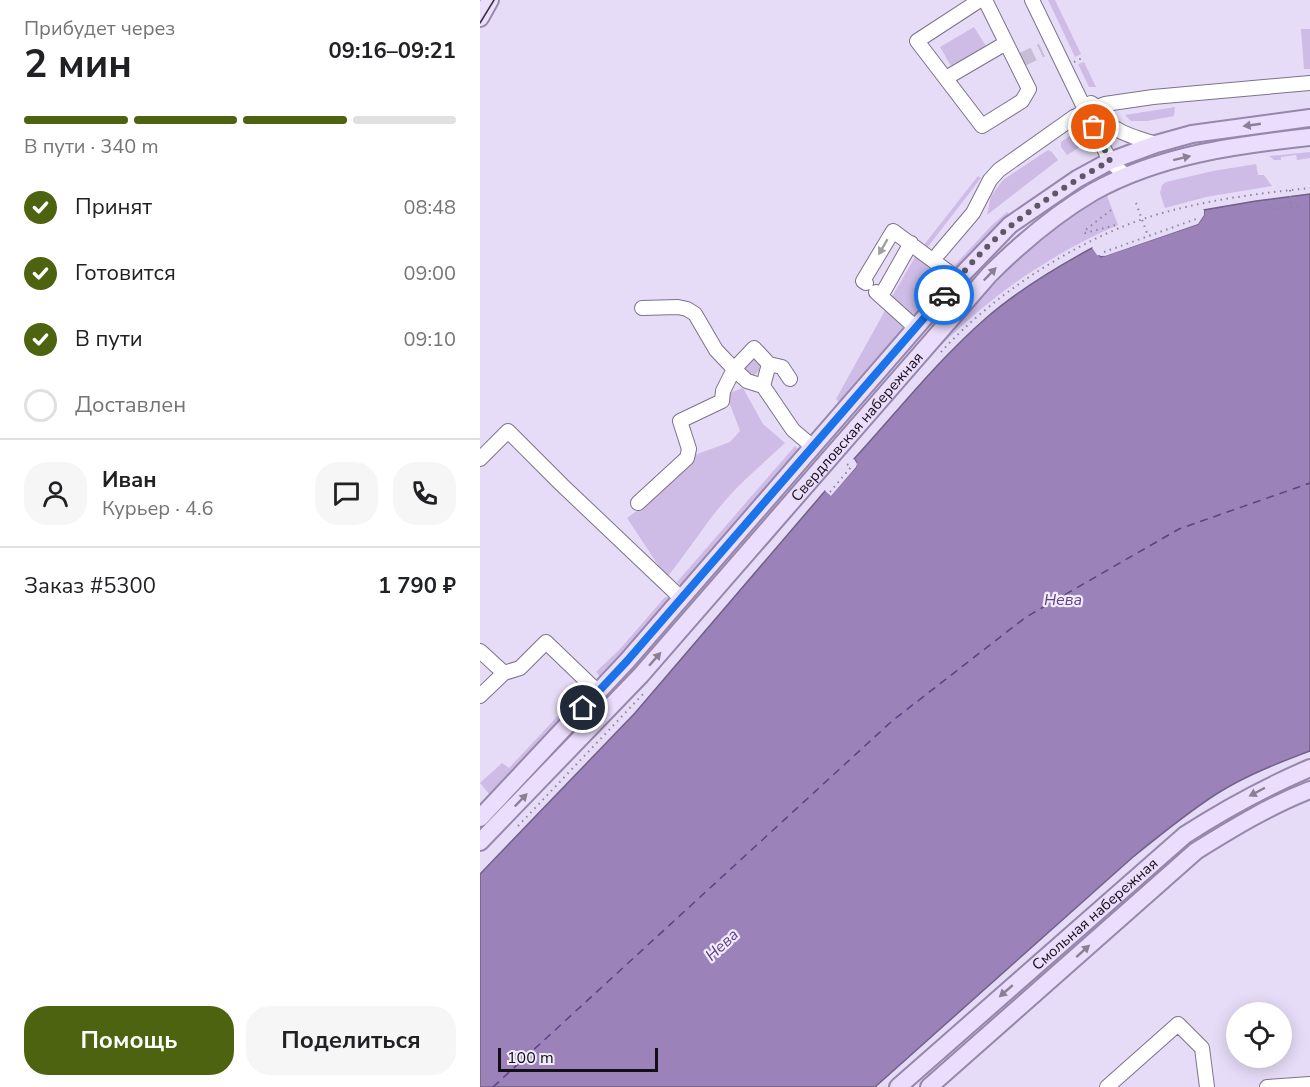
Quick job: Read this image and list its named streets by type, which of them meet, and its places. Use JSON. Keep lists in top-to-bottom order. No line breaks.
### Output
{"streets":{"main road":["Свердловская набережная","Смольная набережная"]},"water":["Нева"],"scale_bar":"100 m","page":{"heading":["2 мин","Прибудет через","09:16–09:21"],"panel":["Иван","Курьер · 4.6","Заказ #5300","1 790 ₽"],"bar":"В пути · 340 m","list":[["Принят","08:48"],["Готовится","09:00"],["В пути","09:10"],"Доставлен"],"buttons":["Помощь","Поделиться"],"scale":"100 m"}}
